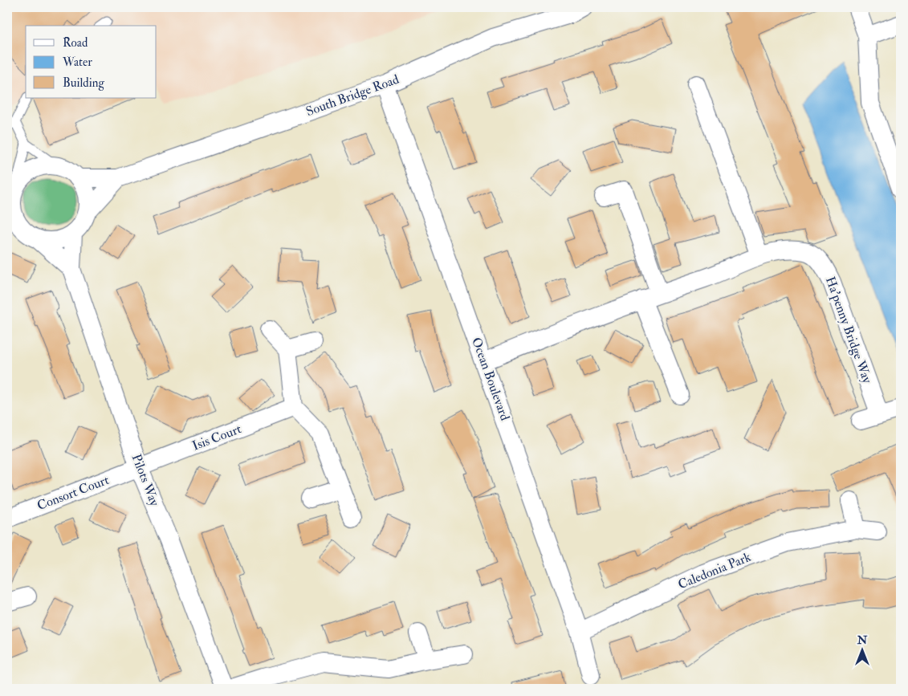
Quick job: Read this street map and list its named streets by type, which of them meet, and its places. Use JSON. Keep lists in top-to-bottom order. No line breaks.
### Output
{"streets":{"street":["South Bridge Road","Ha'penny Bridge Way","Ocean Boulevard","Isis Court","Pilots Way","Consort Court","Caledonia Park"]},"crossings":[["South Bridge Road","Ocean Boulevard"],["South Bridge Road","Pilots Way"],["Ha'penny Bridge Way","Ocean Boulevard"],["Ocean Boulevard","Caledonia Park"],["Isis Court","Pilots Way"],["Isis Court","Consort Court"],["Pilots Way","Consort Court"]],"legend":["Road","Water","Building"],"north":"top"}
